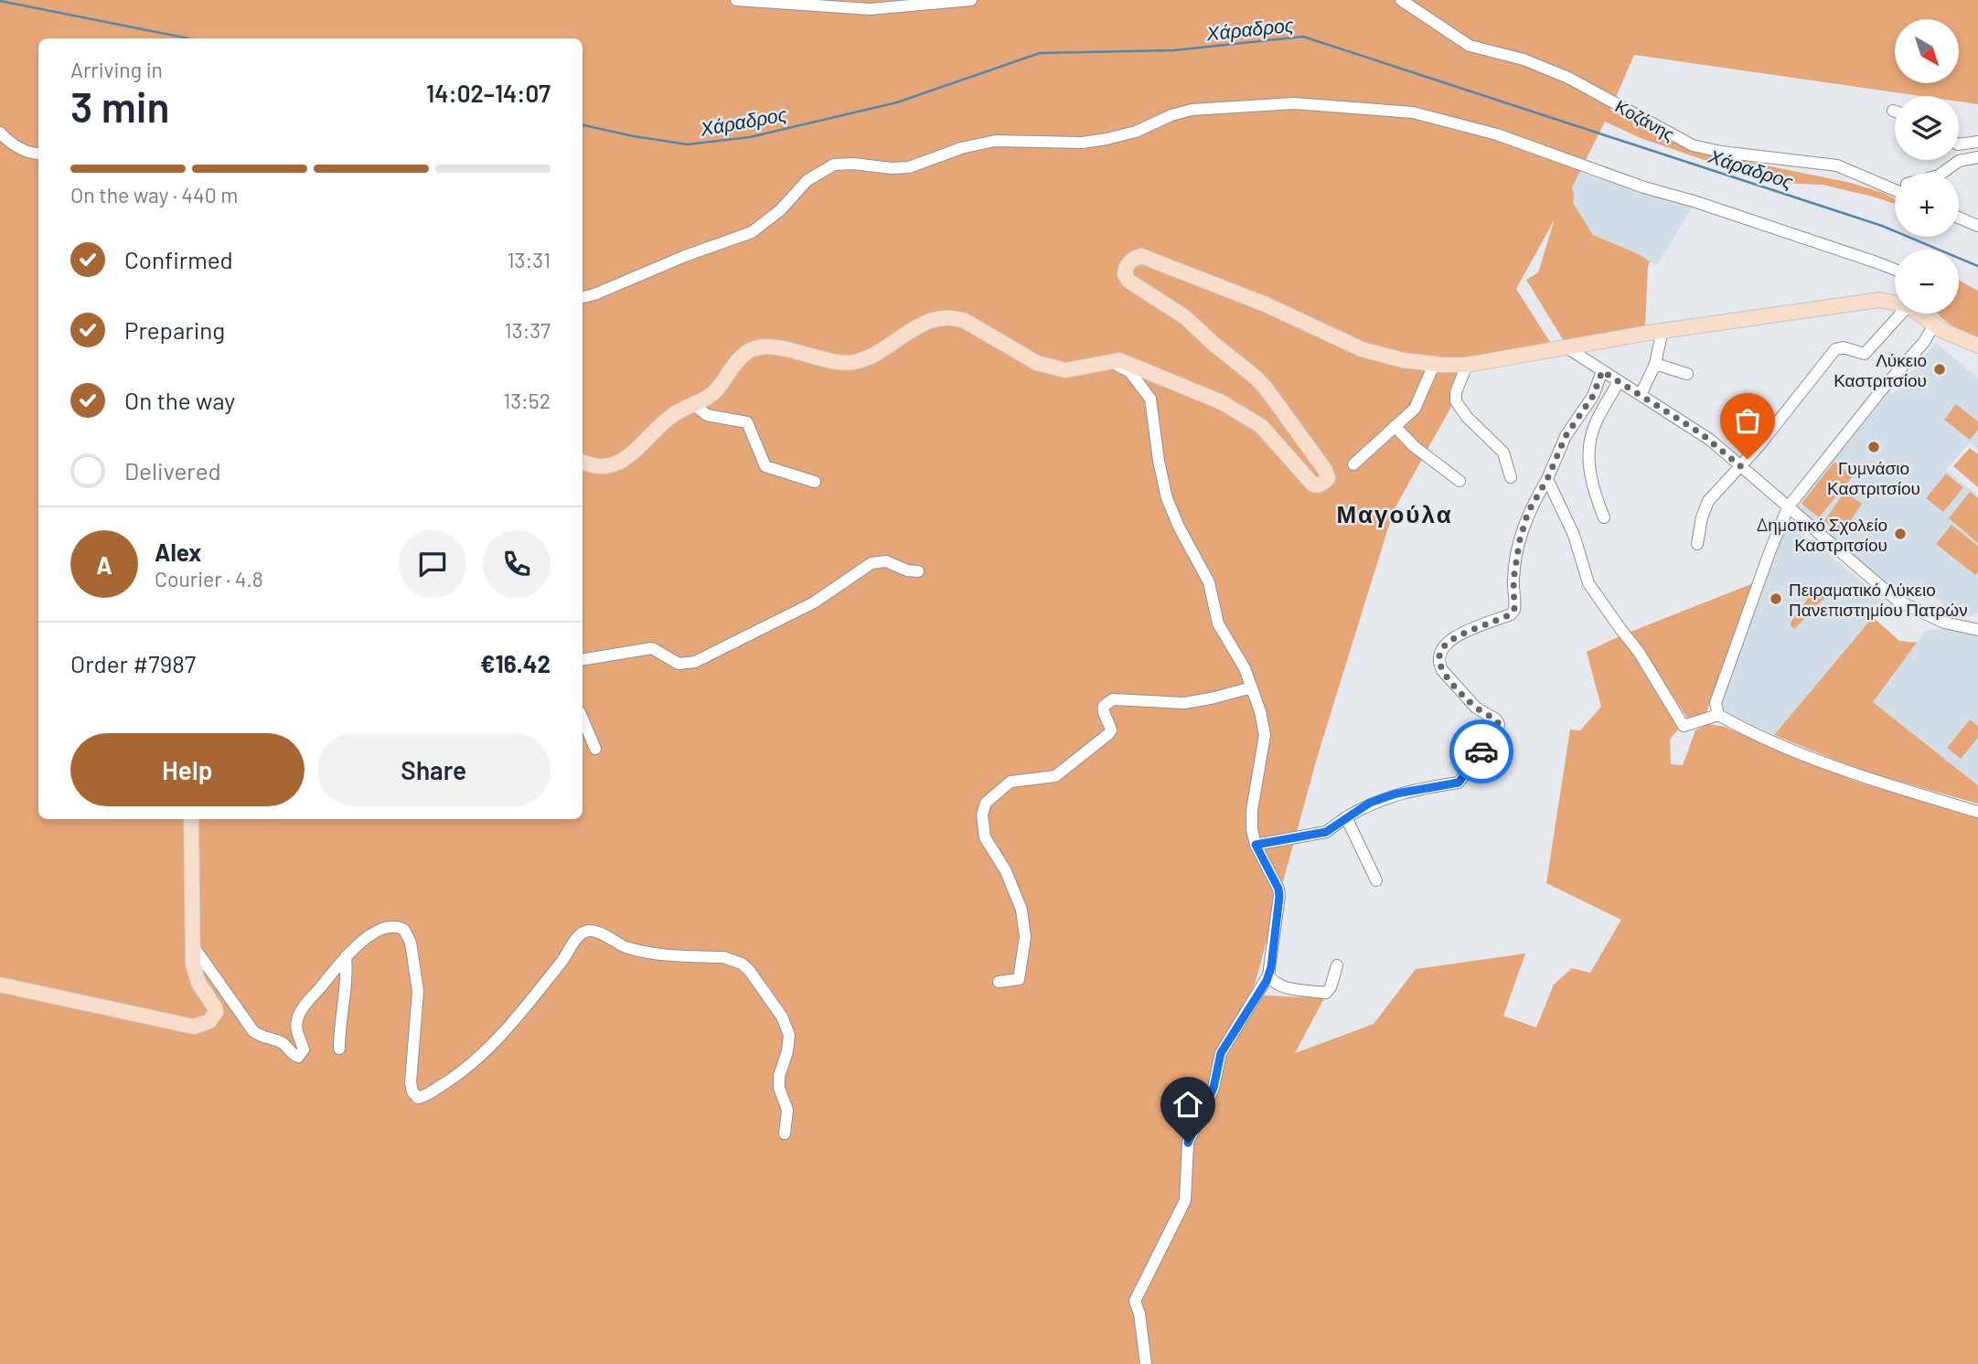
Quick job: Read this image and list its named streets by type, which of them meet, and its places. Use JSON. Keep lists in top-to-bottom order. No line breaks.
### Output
{"streets":{"street":["Κοζάνης"]},"districts":["Μαγούλα"],"water":["Χάραδρος"],"places":["Λύκειο Καστριτσίου","Γυμνάσιο Καστριτσίου","Δημοτικό Σχολείο Καστριτσίου","Πειραματικό Λύκειο Πανεπιστημίου Πατρών"],"north":"bottom right","page":{"map_buttons":["+","−"],"heading":["3 min","Arriving in","14:02–14:07"],"panel":["Alex","Courier · 4.8","Order #7987","€16.42"],"bar":"On the way · 440 m","list":[["Confirmed","13:31"],["Preparing","13:37"],["On the way","13:52"],"Delivered"],"round":"A","buttons":["Help","Share"]}}
